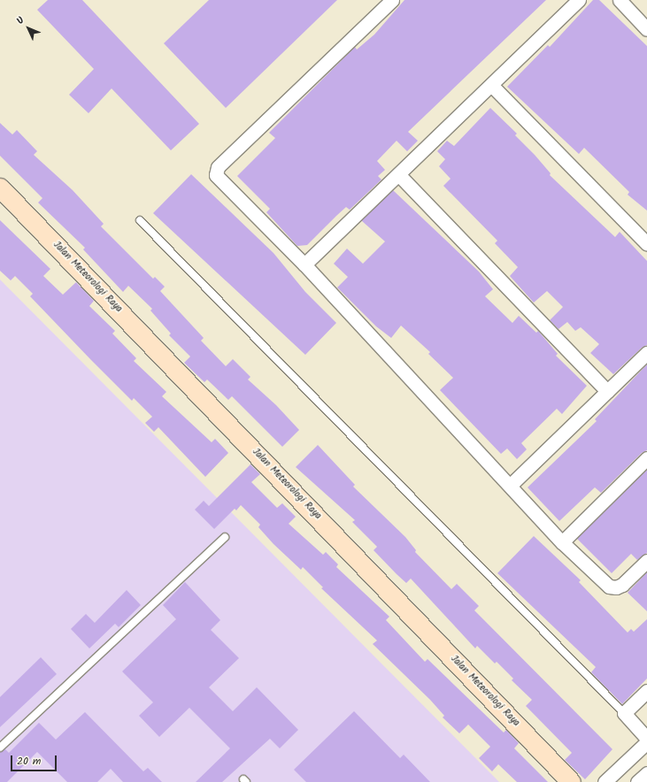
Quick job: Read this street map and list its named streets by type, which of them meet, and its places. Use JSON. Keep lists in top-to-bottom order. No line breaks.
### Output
{"streets":{"street":["Jalan Meteorologi Raya"]},"scale_bar":"20 m","north":"top left"}
